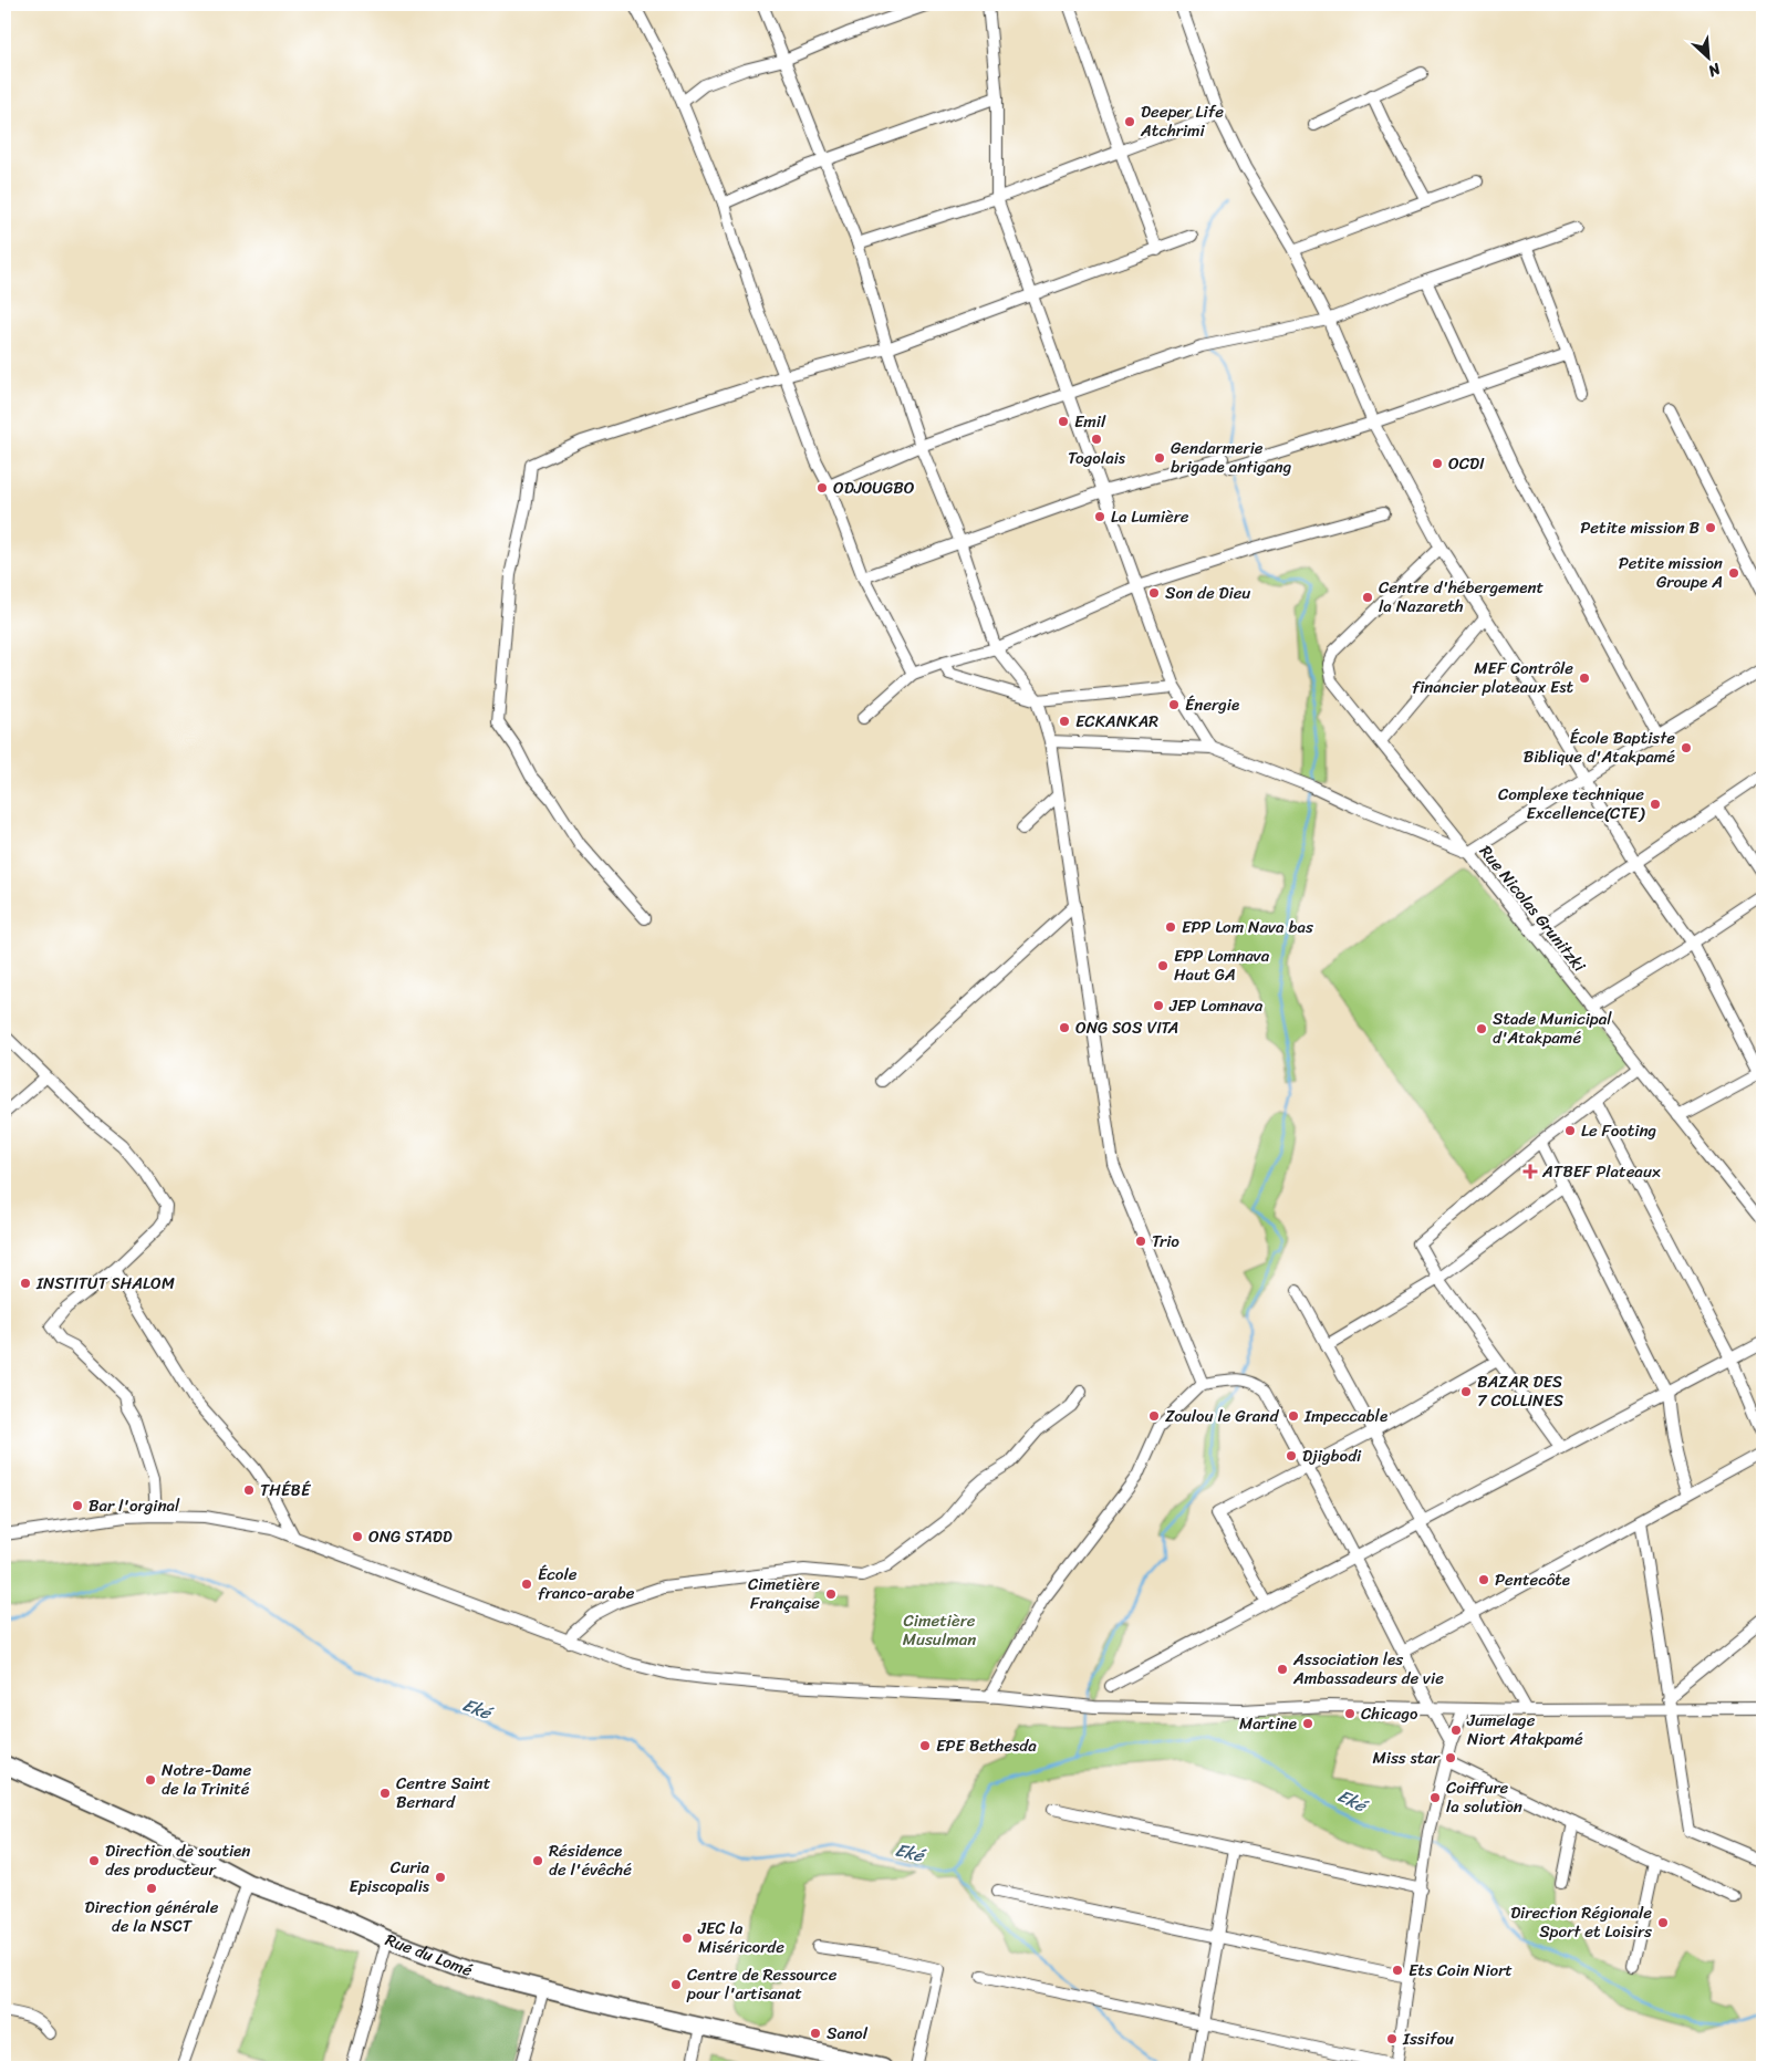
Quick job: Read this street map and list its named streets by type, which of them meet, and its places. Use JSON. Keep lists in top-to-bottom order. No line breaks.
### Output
{"streets":{"main road":["Rue du Lomé"],"street":["Rue Nicolas Grunitzki"]},"water":["Eké"],"parks":["Cimetière Musulman"],"places":{"other":["Deeper Life Atchrimi","Emil","Togolais","Gendarmerie brigade antigang","OCDI","ODJOUGBO","La Lumière","Petite mission B","Petite mission Groupe A","Son de Dieu","Centre d'hébergement la Nazareth","MEF Contrôle financier plateaux Est","Énergie","ECKANKAR","École Baptiste Biblique d'Atakpamé","Complexe technique Excellence(CTE)","EPP Lom Nava bas","EPP Lomnava Haut GA","JEP Lomnava","ONG SOS VITA","Stade Municipal d'Atakpamé","Le Footing","Trio","INSTITUT SHALOM","BAZAR DES 7 COLLINES","Zoulou le Grand","Impeccable","Djigbodi","THÉBÉ","Bar l'orginal","ONG STADD","Pentecôte","École franco-arabe","Cimetière Française","Association les Ambassadeurs de vie","Chicago","Martine","Jumelage Niort Atakpamé","EPE Bethesda","Miss star","Notre-Dame de la Trinité","Centre Saint Bernard","Coiffure la solution","Direction de soutien des producteur","Résidence de l'évêché","Curia Episcopalis","Direction générale de la NSCT","Direction Régionale Sport et Loisirs","JEC la Miséricorde","Ets Coin Niort","Centre de Ressource pour l'artisanat","Sanol","Issifou"],"health":["ATBEF Plateaux"]},"north":"bottom right"}
